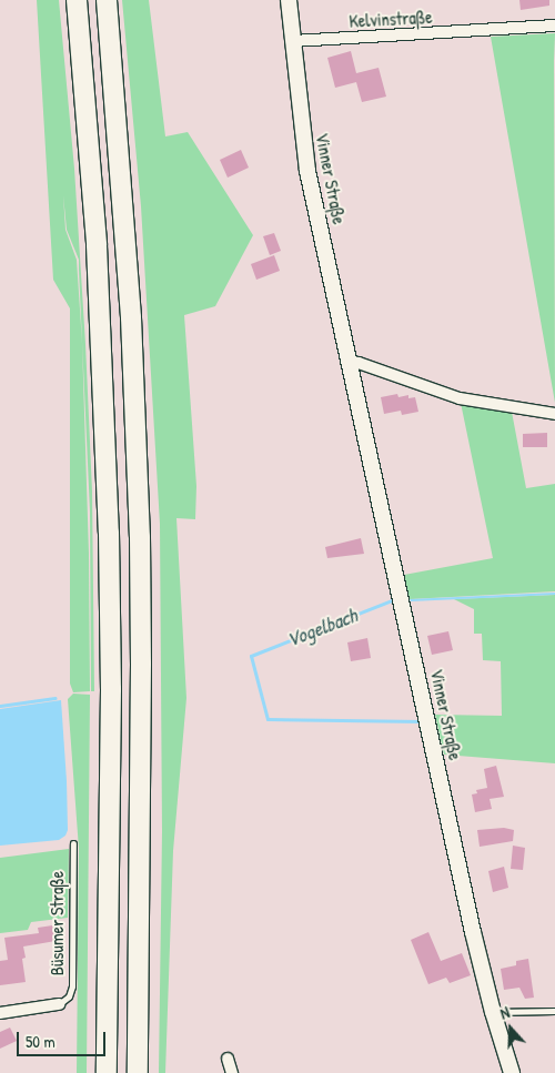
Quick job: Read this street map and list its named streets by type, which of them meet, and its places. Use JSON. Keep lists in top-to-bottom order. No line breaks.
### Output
{"streets":{"street":["Kelvinstraße","Vinner Straße","Büsumer Straße"]},"crossings":[["Kelvinstraße","Vinner Straße"]],"water":["Vogelbach"],"scale_bar":"50 m","north":"top"}
